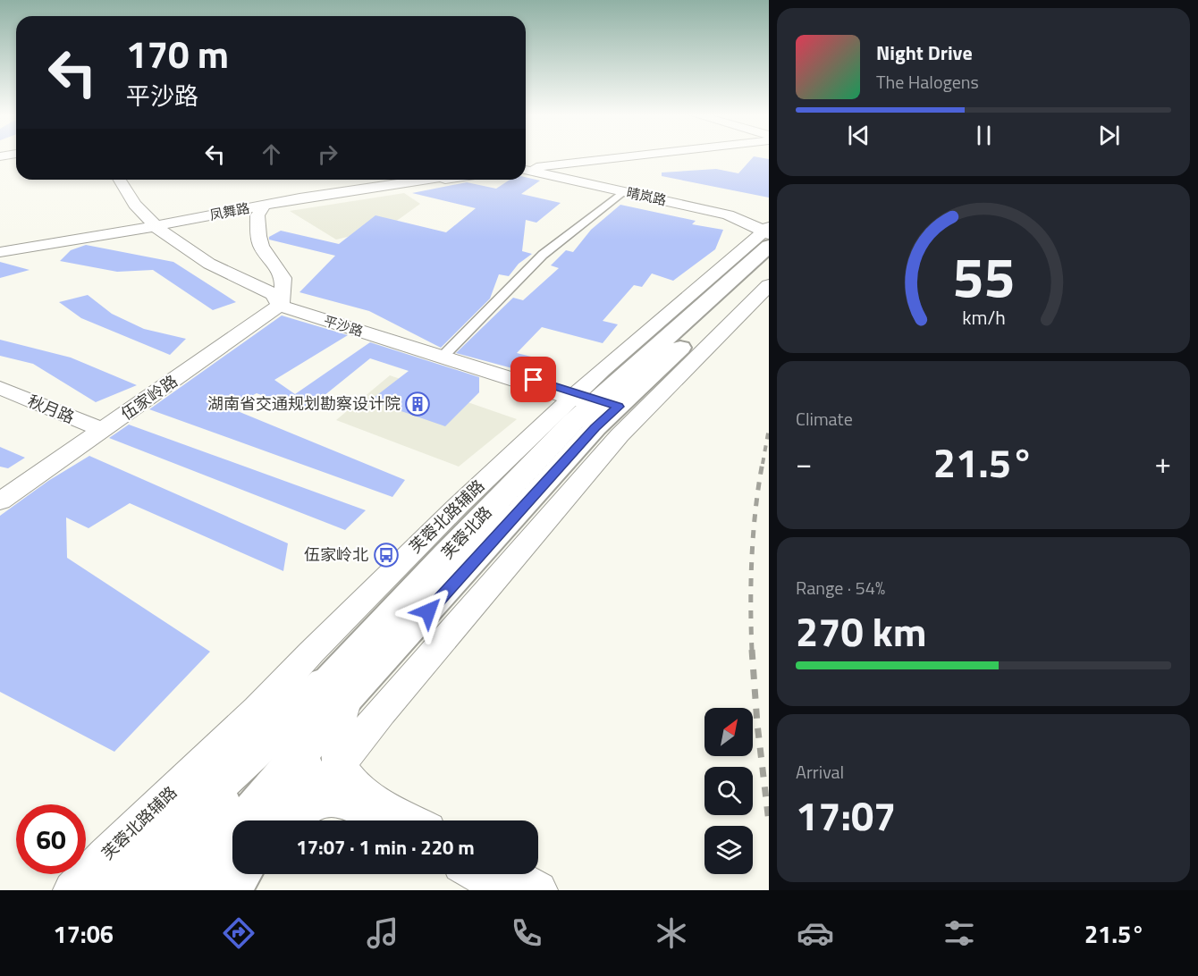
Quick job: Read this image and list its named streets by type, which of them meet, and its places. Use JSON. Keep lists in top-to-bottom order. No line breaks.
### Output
{"streets":{"main road":["芙蓉北路"],"street":["晴岚路","凤舞路","平沙路","伍家岭路","秋月路","芙蓉北路辅路"]},"crossings":[["晴岚路","芙蓉北路"],["凤舞路","平沙路"],["平沙路","伍家岭路"],["平沙路","芙蓉北路"],["伍家岭路","秋月路"]],"places":{"building":["湖南省交通规划勘察设计院"],"bus stop":["伍家岭北"]},"north":"top right","page":{"turn":["170 m","平沙路"],"song":["Night Drive","The Halogens"],"tile":["Climate",["Range · 54%","270 km"],["Arrival","17:07"]],"heat":["−","21.5°","+"],"limit":"60","trip":"17:07 · 1 min · 220 m","tabs":["17:06","21.5°"],"gauge":["55","km/h"]}}
